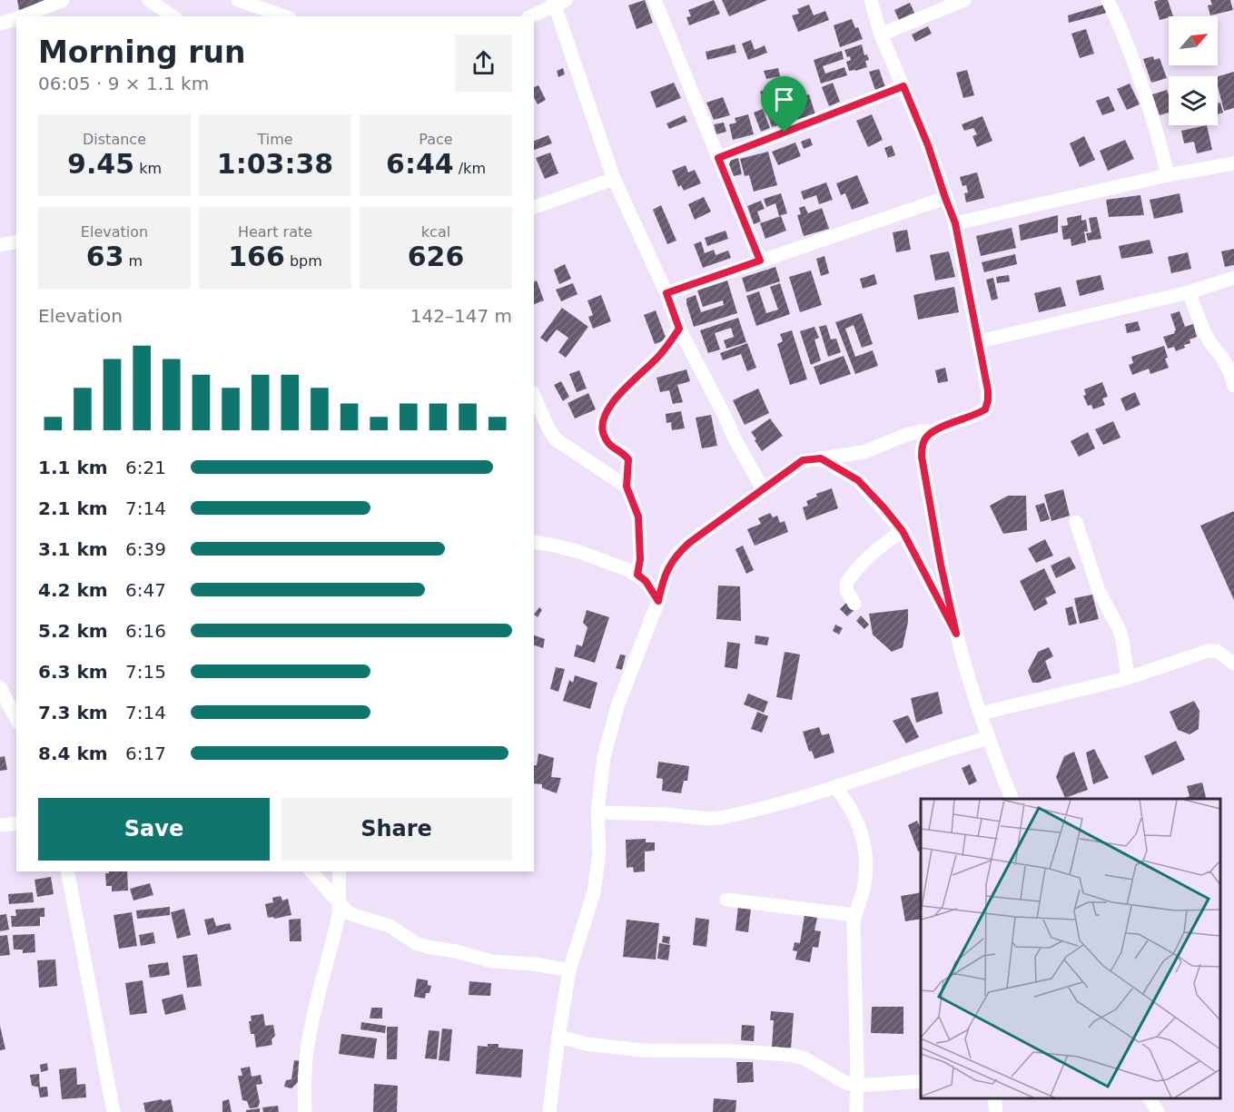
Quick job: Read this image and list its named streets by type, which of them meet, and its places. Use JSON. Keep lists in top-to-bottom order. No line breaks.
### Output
{"north":"top right","page":{"heading":["Morning run","06:05 · 9 × 1.1 km"],"stats":[["Distance","9.45 km"],["Time","1:03:38"],["Pace","6:44 /km"],["Elevation","63 m"],["Heart rate","166 bpm"],["kcal","626"]],"chart":["Elevation","142–147 m"],"list":[{"name":"1.1 km","note":"6:21"},{"name":"2.1 km","note":"7:14"},{"name":"3.1 km","note":"6:39"},{"name":"4.2 km","note":"6:47"},{"name":"5.2 km","note":"6:16"},{"name":"6.3 km","note":"7:15"},{"name":"7.3 km","note":"7:14"},{"name":"8.4 km","note":"6:17"}],"buttons":["Save","Share"]}}
